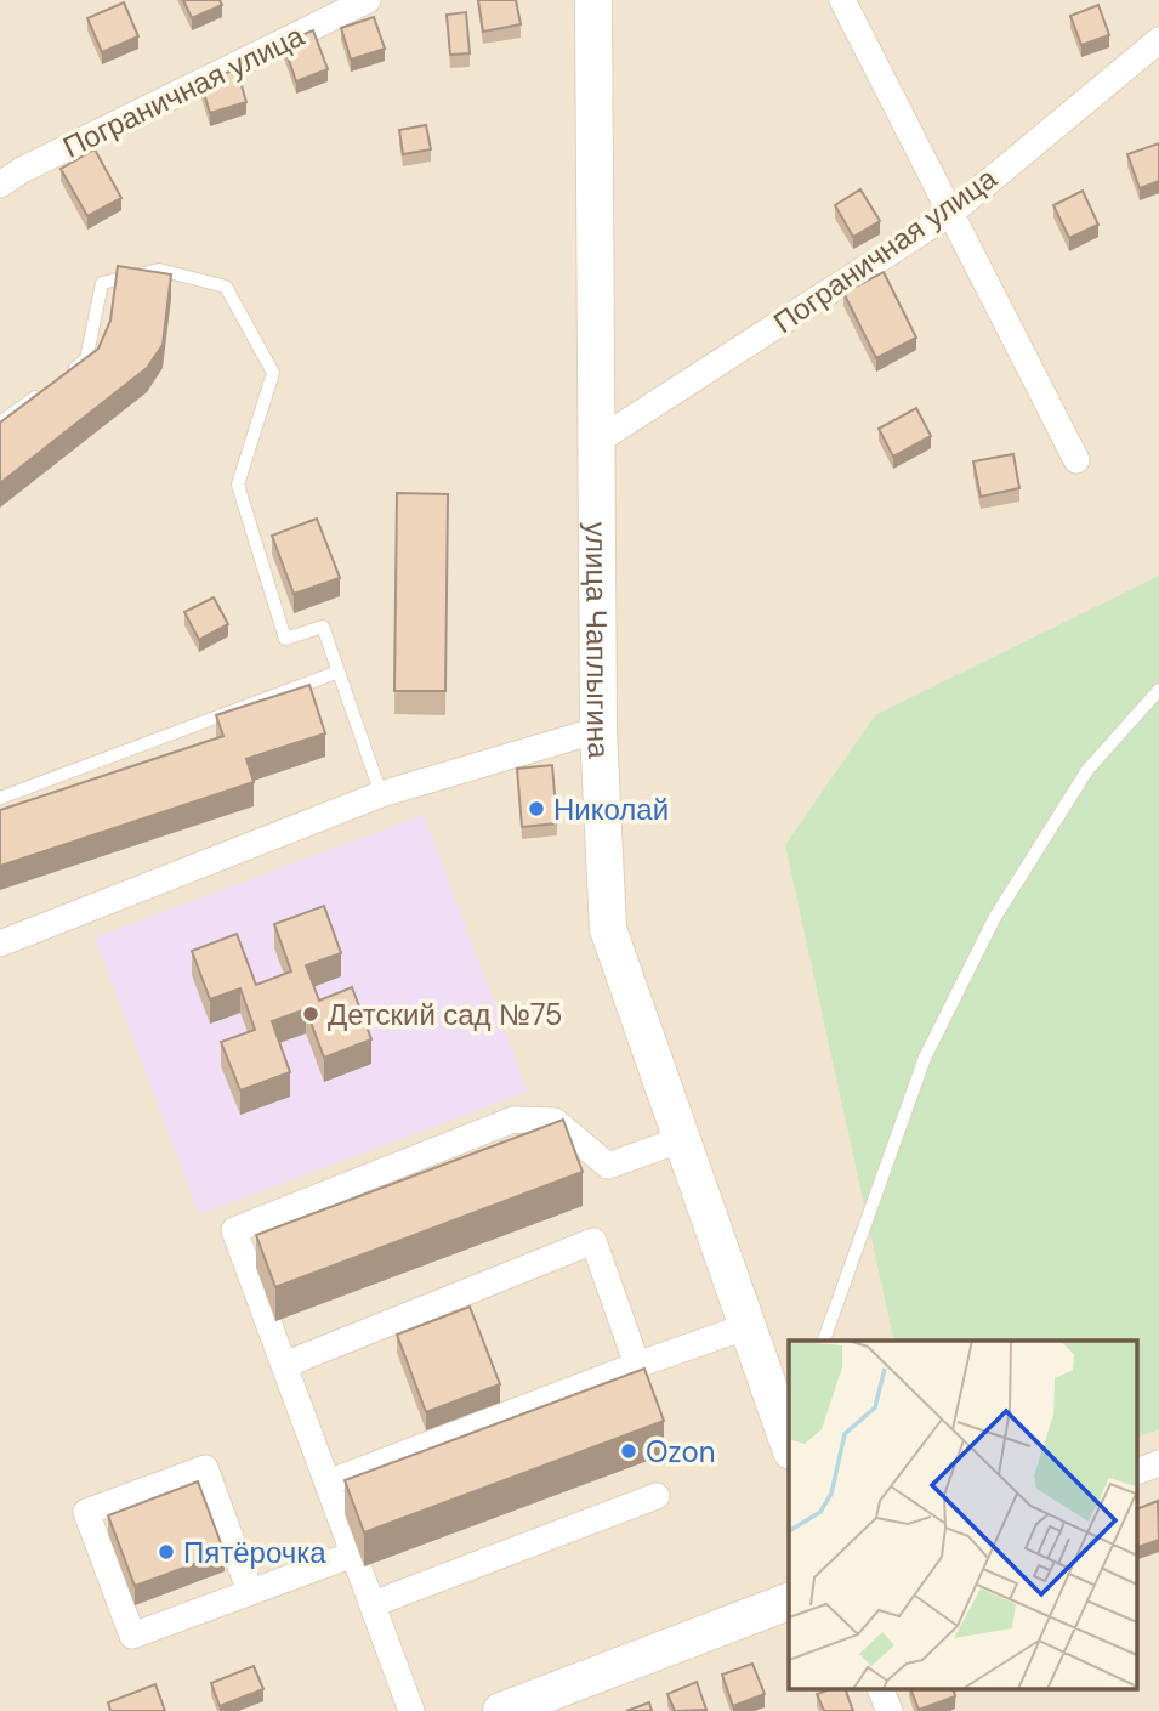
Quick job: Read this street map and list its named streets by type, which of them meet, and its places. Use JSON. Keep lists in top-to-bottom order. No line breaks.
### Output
{"streets":{"main road":["улица Чаплыгина"],"street":["Пограничная улица"]},"crossings":[["Пограничная улица","улица Чаплыгина"]],"places":["Николай","Детский сад №75","Ozon","Пятёрочка"]}
